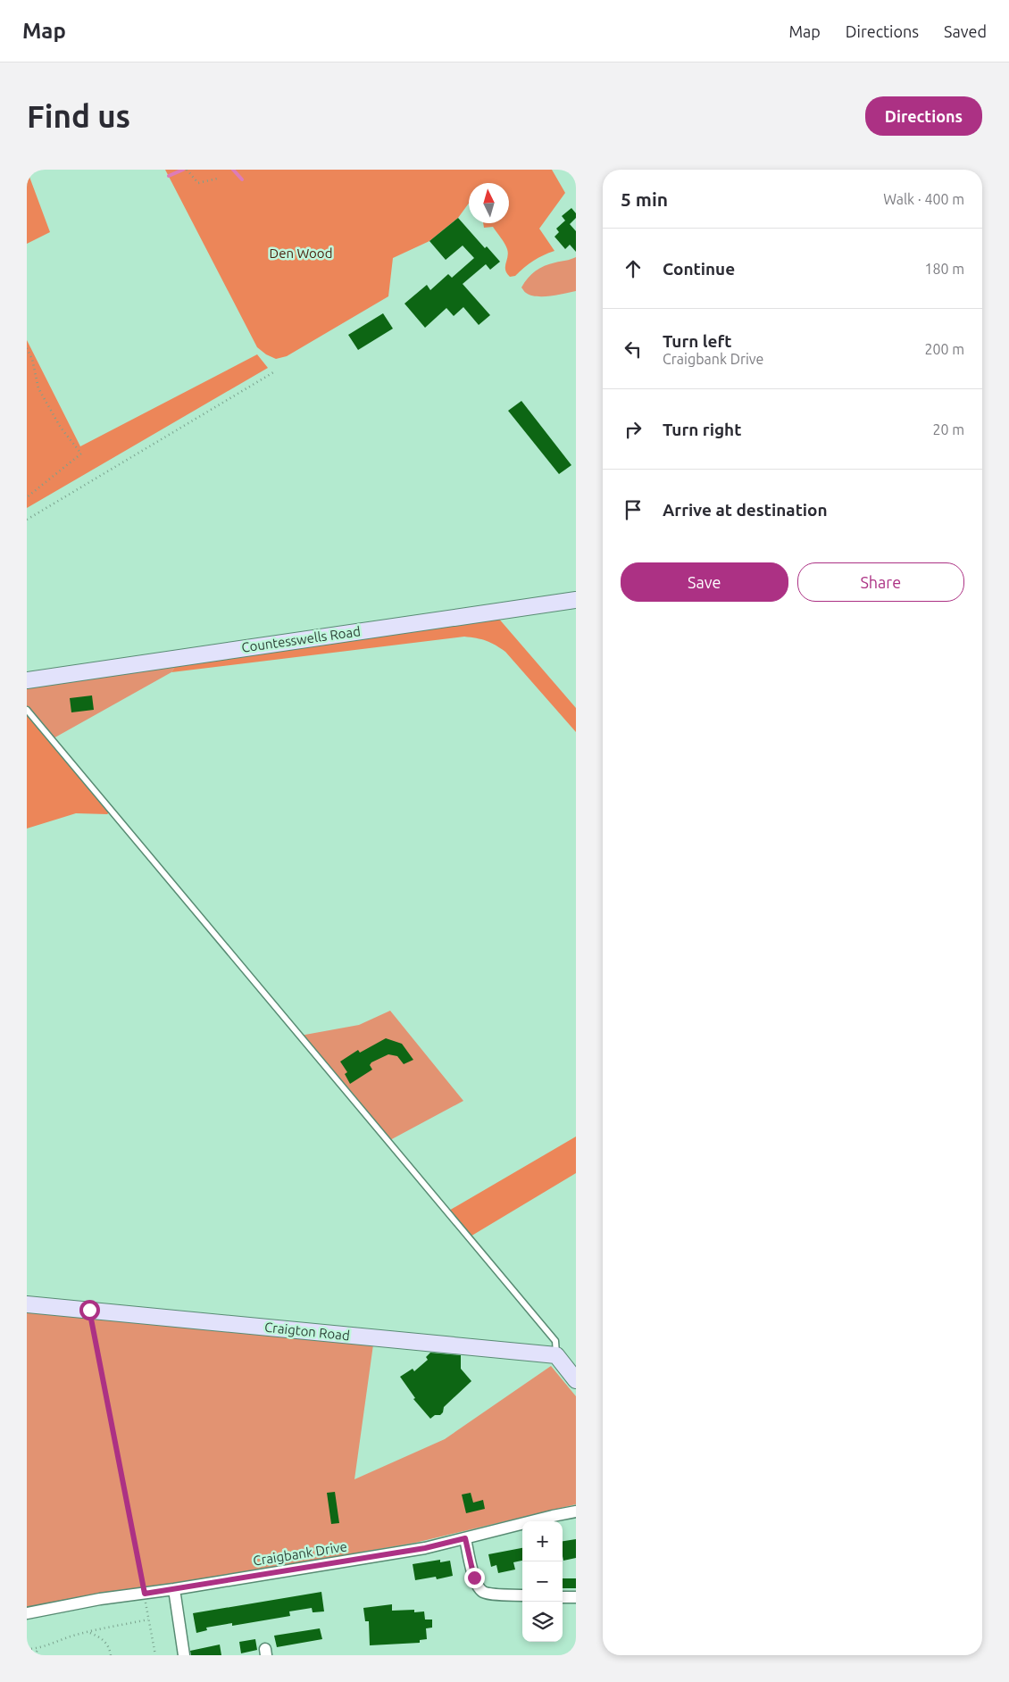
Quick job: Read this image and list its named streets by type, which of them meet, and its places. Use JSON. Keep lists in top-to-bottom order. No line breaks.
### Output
{"streets":{"street":["Countesswells Road","Craigton Road","Craigbank Drive"]},"parks":["Den Wood"],"north":"top","page":{"header":"Map","nav":["Map","Directions","Saved"],"buttons":["Directions",["Save","Share"]],"title":"Find us","heading":["5 min","Walk · 400 m"],"list":[["Continue","180 m"],["Turn left","Craigbank Drive","200 m"],["Turn right","20 m"],"Arrive at destination"],"map_buttons":["+","−"]}}
